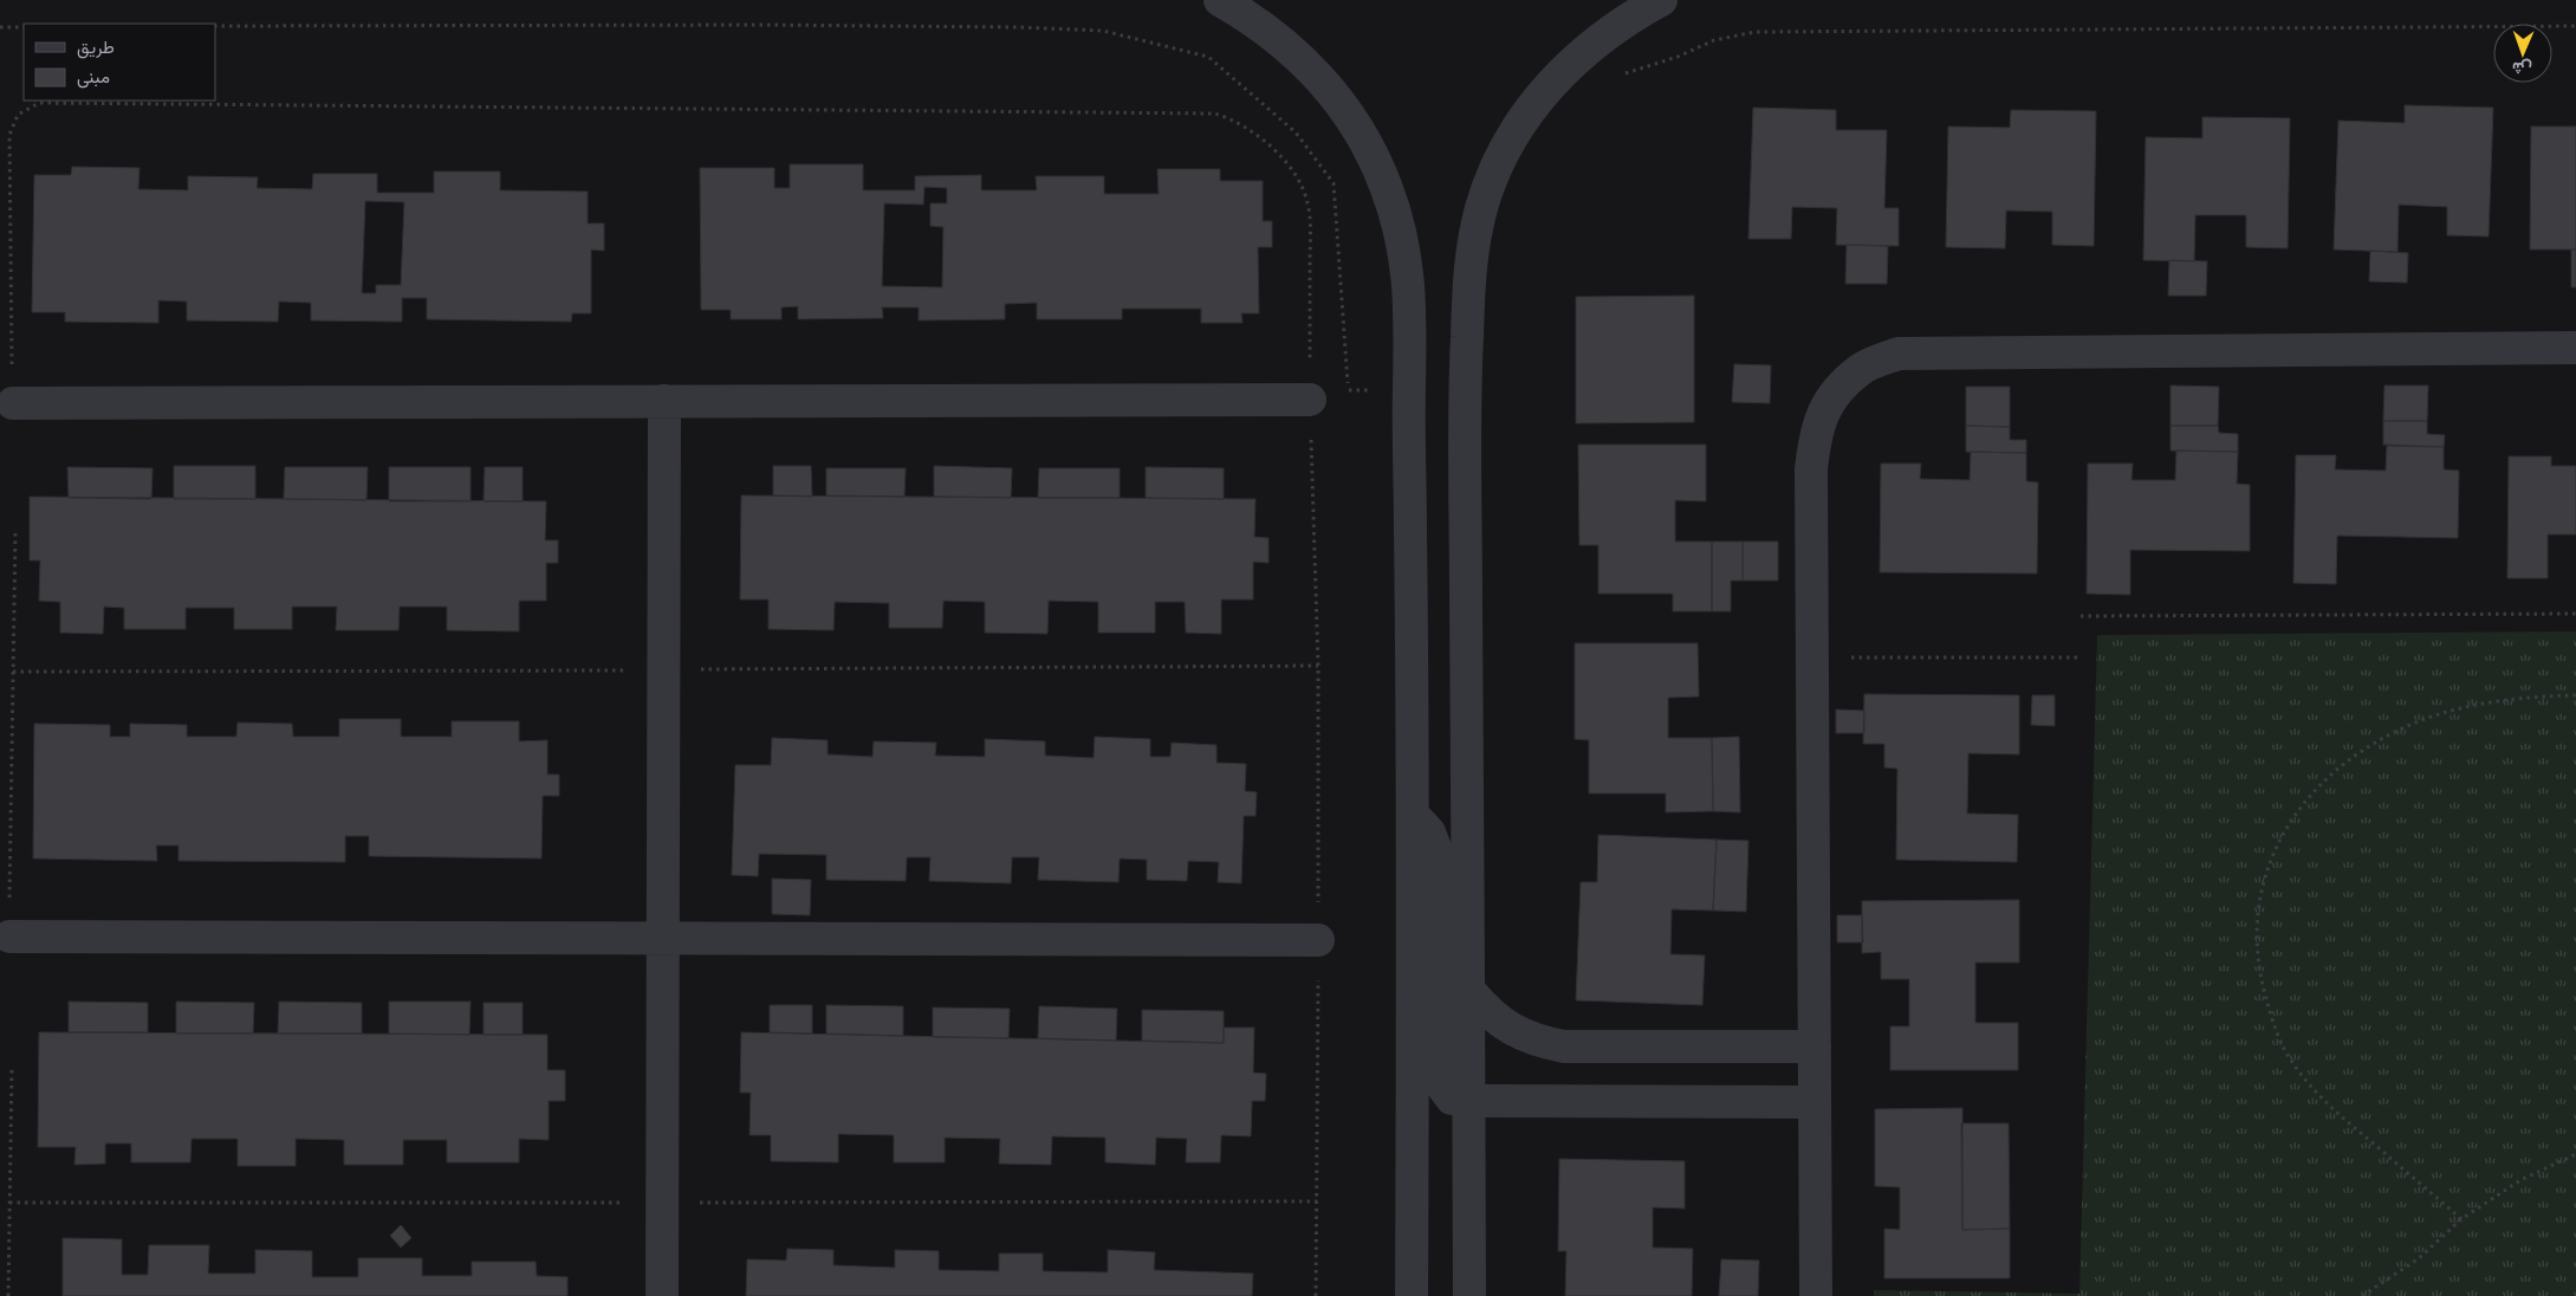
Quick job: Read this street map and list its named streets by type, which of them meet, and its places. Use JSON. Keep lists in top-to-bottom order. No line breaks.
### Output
{"legend":["طريق","مبنى"],"north":"bottom"}
